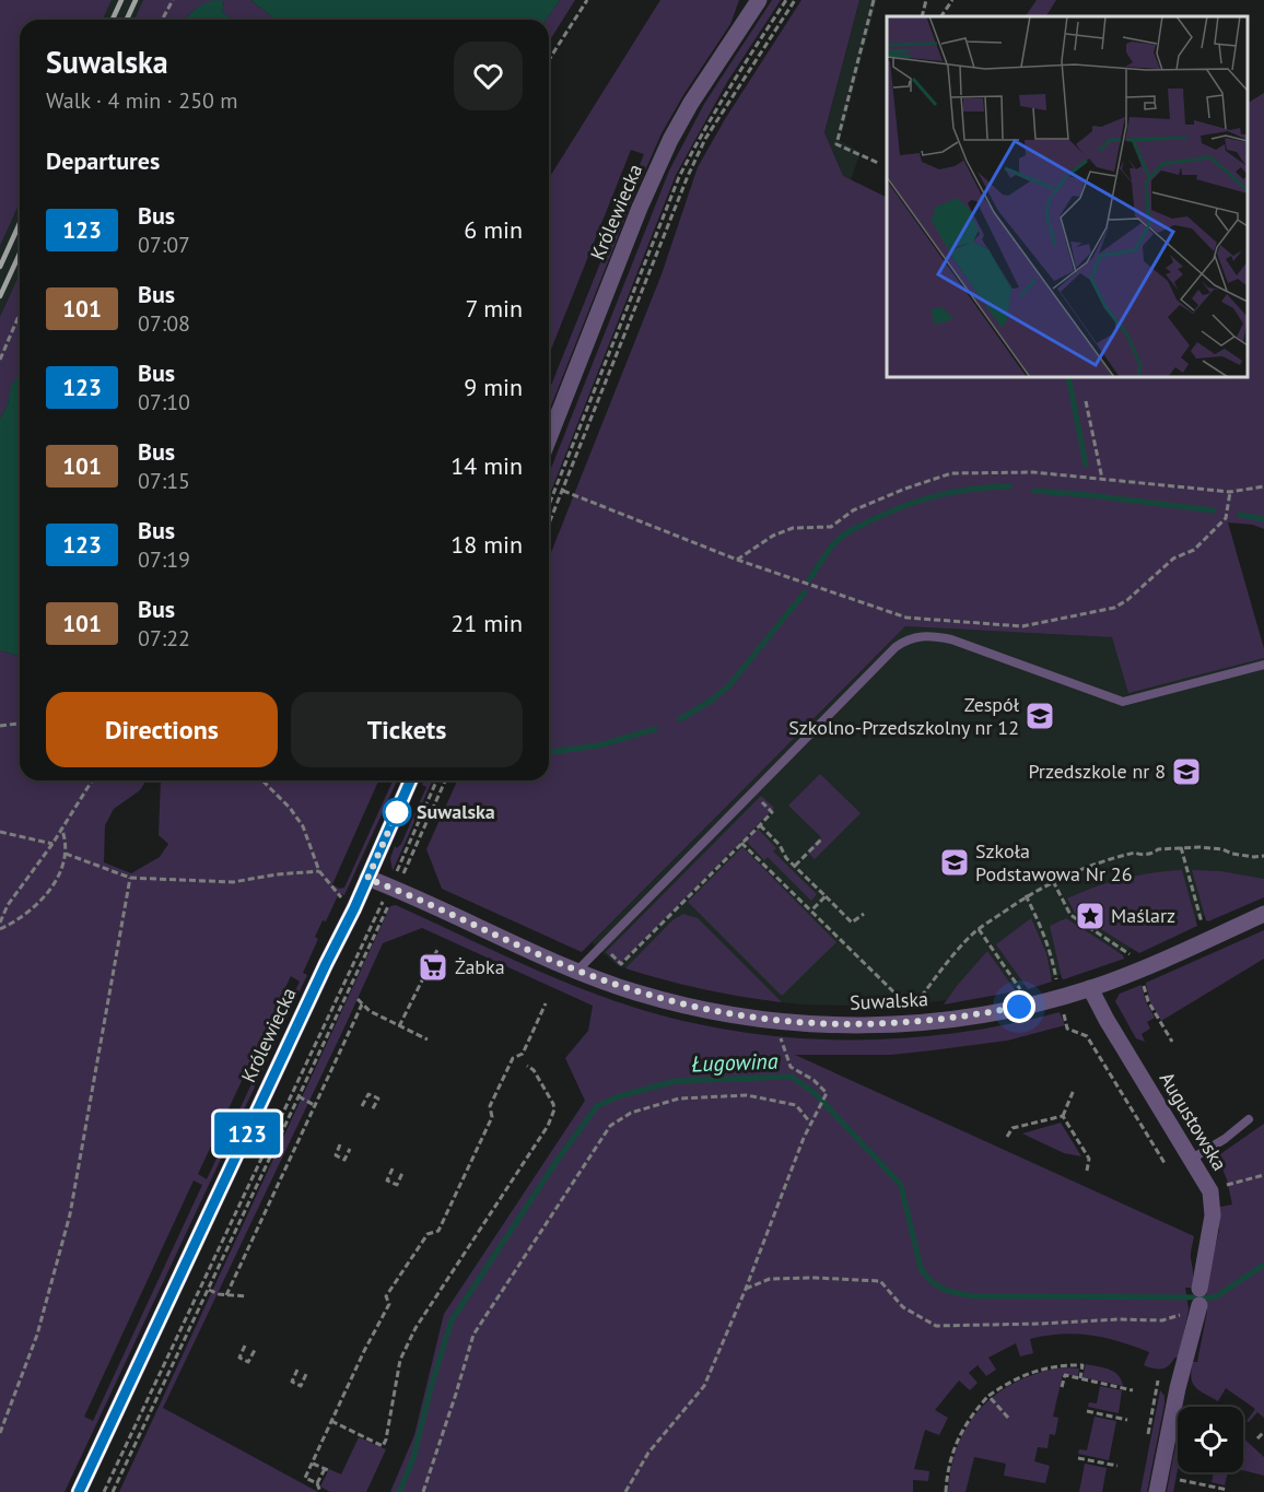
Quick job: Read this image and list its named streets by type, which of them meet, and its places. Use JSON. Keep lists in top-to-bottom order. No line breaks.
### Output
{"streets":{"street":["Królewiecka","Suwalska","Augustowska"]},"crossings":[["Królewiecka","Suwalska"],["Suwalska","Augustowska"]],"water":["Ługowina"],"places":{"school or university":["Zespół Szkolno-Przedszkolny nr 12","Przedszkole nr 8","Szkoła Podstawowa Nr 26"],"other":["Suwalska"],"place":["Maślarz"],"supermarket":["Żabka"]},"lines":["bus line 123"],"page":{"on_map":"123","heading":[["Suwalska","Walk · 4 min · 250 m"],"Departures"],"list":[{"mark":"123","name":"Bus","note":"07:07","value":"6 min"},{"mark":"101","name":"Bus","note":"07:08","value":"7 min"},{"mark":"123","name":"Bus","note":"07:10","value":"9 min"},{"mark":"101","name":"Bus","note":"07:15","value":"14 min"},{"mark":"123","name":"Bus","note":"07:19","value":"18 min"},{"mark":"101","name":"Bus","note":"07:22","value":"21 min"}],"buttons":["Directions","Tickets"]}}
